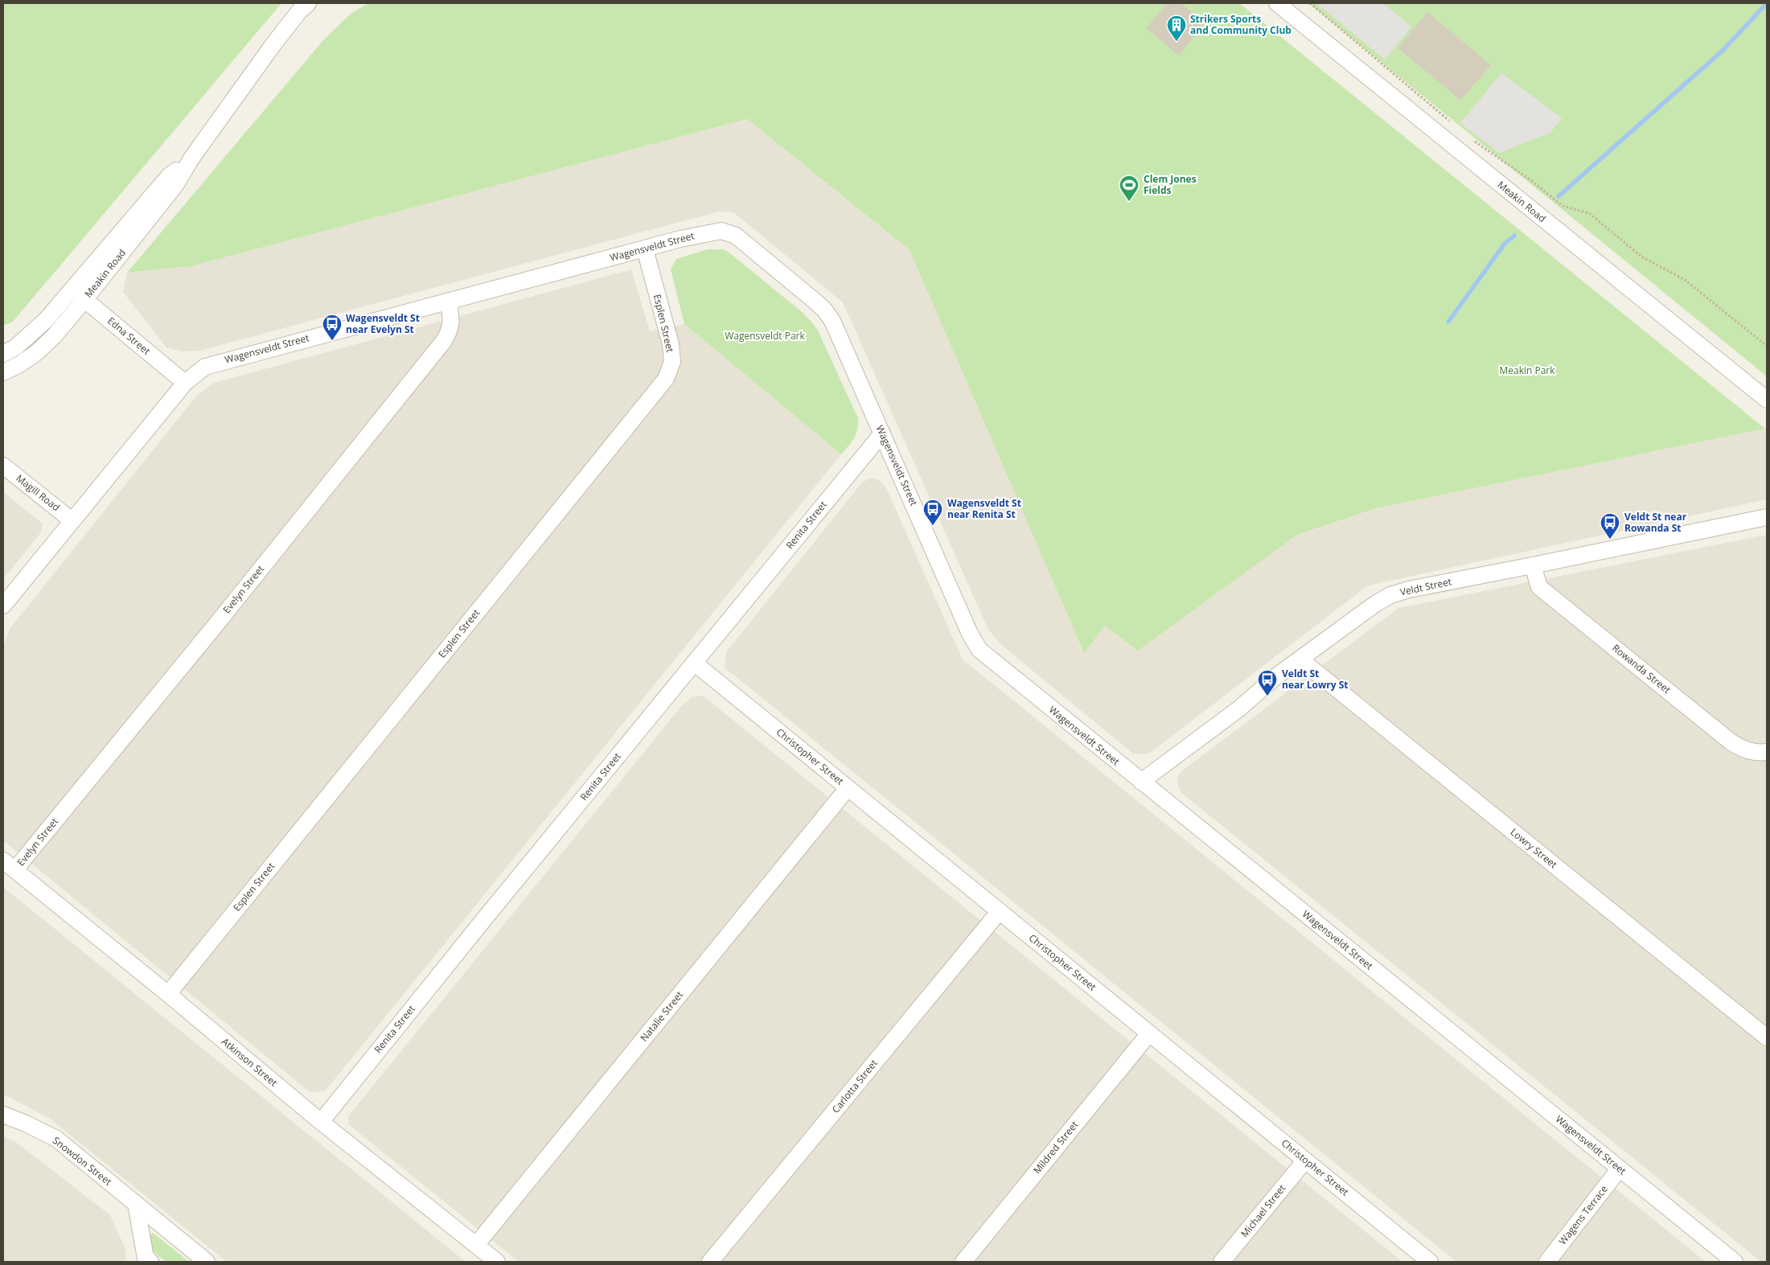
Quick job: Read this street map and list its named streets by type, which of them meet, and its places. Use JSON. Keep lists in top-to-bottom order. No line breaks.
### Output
{"streets":{"street":["Meakin Road","Wagensveldt Street","Esplen Street","Edna Street","Magill Road","Renita Street","Veldt Street","Evelyn Street","Rowanda Street","Christopher Street","Lowry Street","Natalie Street","Atkinson Street","Carlotta Street","Mildred Street","Snowdon Street","Michael Street","Wagens Terrace"]},"crossings":[["Meakin Road","Edna Street"],["Wagensveldt Street","Esplen Street"],["Wagensveldt Street","Edna Street"],["Wagensveldt Street","Magill Road"],["Wagensveldt Street","Renita Street"],["Wagensveldt Street","Veldt Street"],["Wagensveldt Street","Evelyn Street"],["Wagensveldt Street","Wagens Terrace"],["Esplen Street","Atkinson Street"],["Renita Street","Christopher Street"],["Renita Street","Atkinson Street"],["Veldt Street","Rowanda Street"],["Veldt Street","Lowry Street"],["Evelyn Street","Atkinson Street"],["Christopher Street","Natalie Street"],["Christopher Street","Carlotta Street"],["Christopher Street","Mildred Street"],["Christopher Street","Michael Street"],["Natalie Street","Atkinson Street"]],"parks":["Wagensveldt Park","Meakin Park"],"places":{"building":["Strikers Sports and Community Club"],"sports":["Clem Jones Fields"],"bus stop":["Wagensveldt St near Evelyn St","Wagensveldt St near Renita St","Veldt St near Rowanda St","Veldt St near Lowry St"]}}
